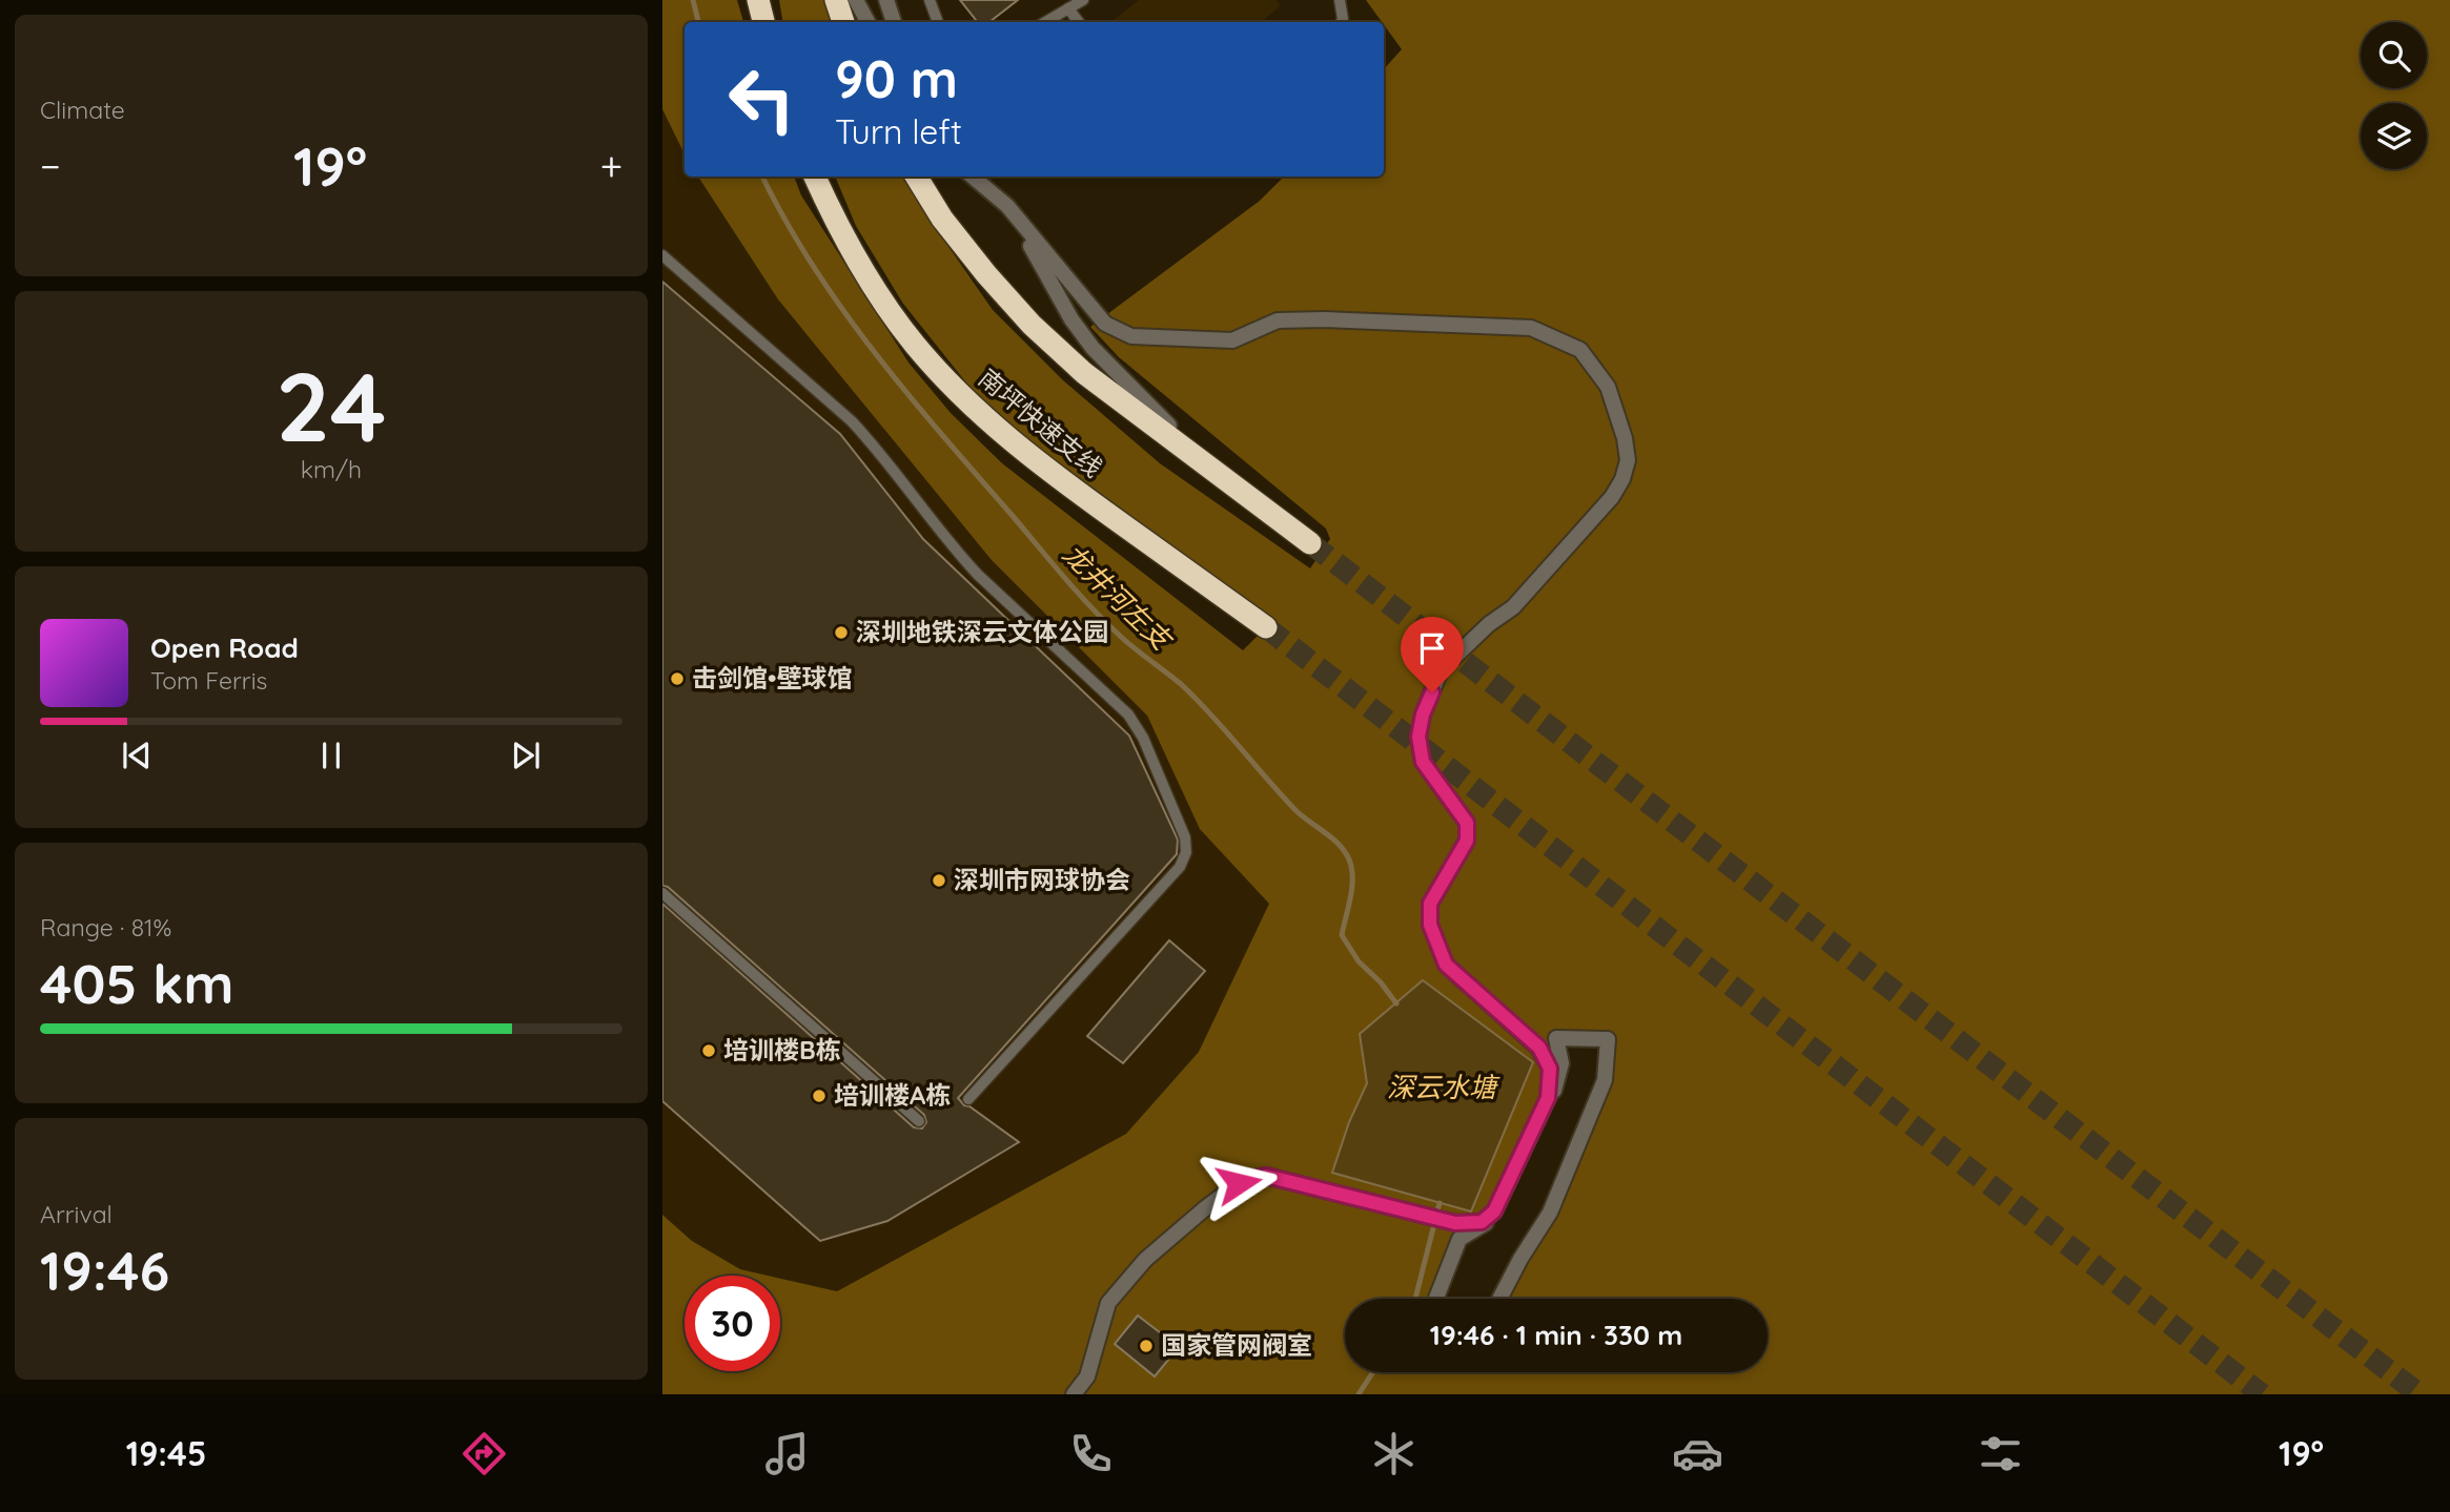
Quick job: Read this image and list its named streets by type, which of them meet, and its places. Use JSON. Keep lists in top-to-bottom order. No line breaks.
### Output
{"streets":{"highway":["南坪快速支线"]},"water":["龙井河左支","深云水塘"],"places":["深圳地铁深云文体公园","击剑馆•壁球馆","深圳市网球协会","培训楼B栋","培训楼A栋","国家管网阀室"],"page":{"tile":["Climate",["24","km/h"],["Range · 81%","405 km"],["Arrival","19:46"]],"turn":["90 m","Turn left"],"heat":["−","19°","+"],"song":["Open Road","Tom Ferris"],"limit":"30","trip":"19:46 · 1 min · 330 m","tabs":["19:45","19°"]}}
